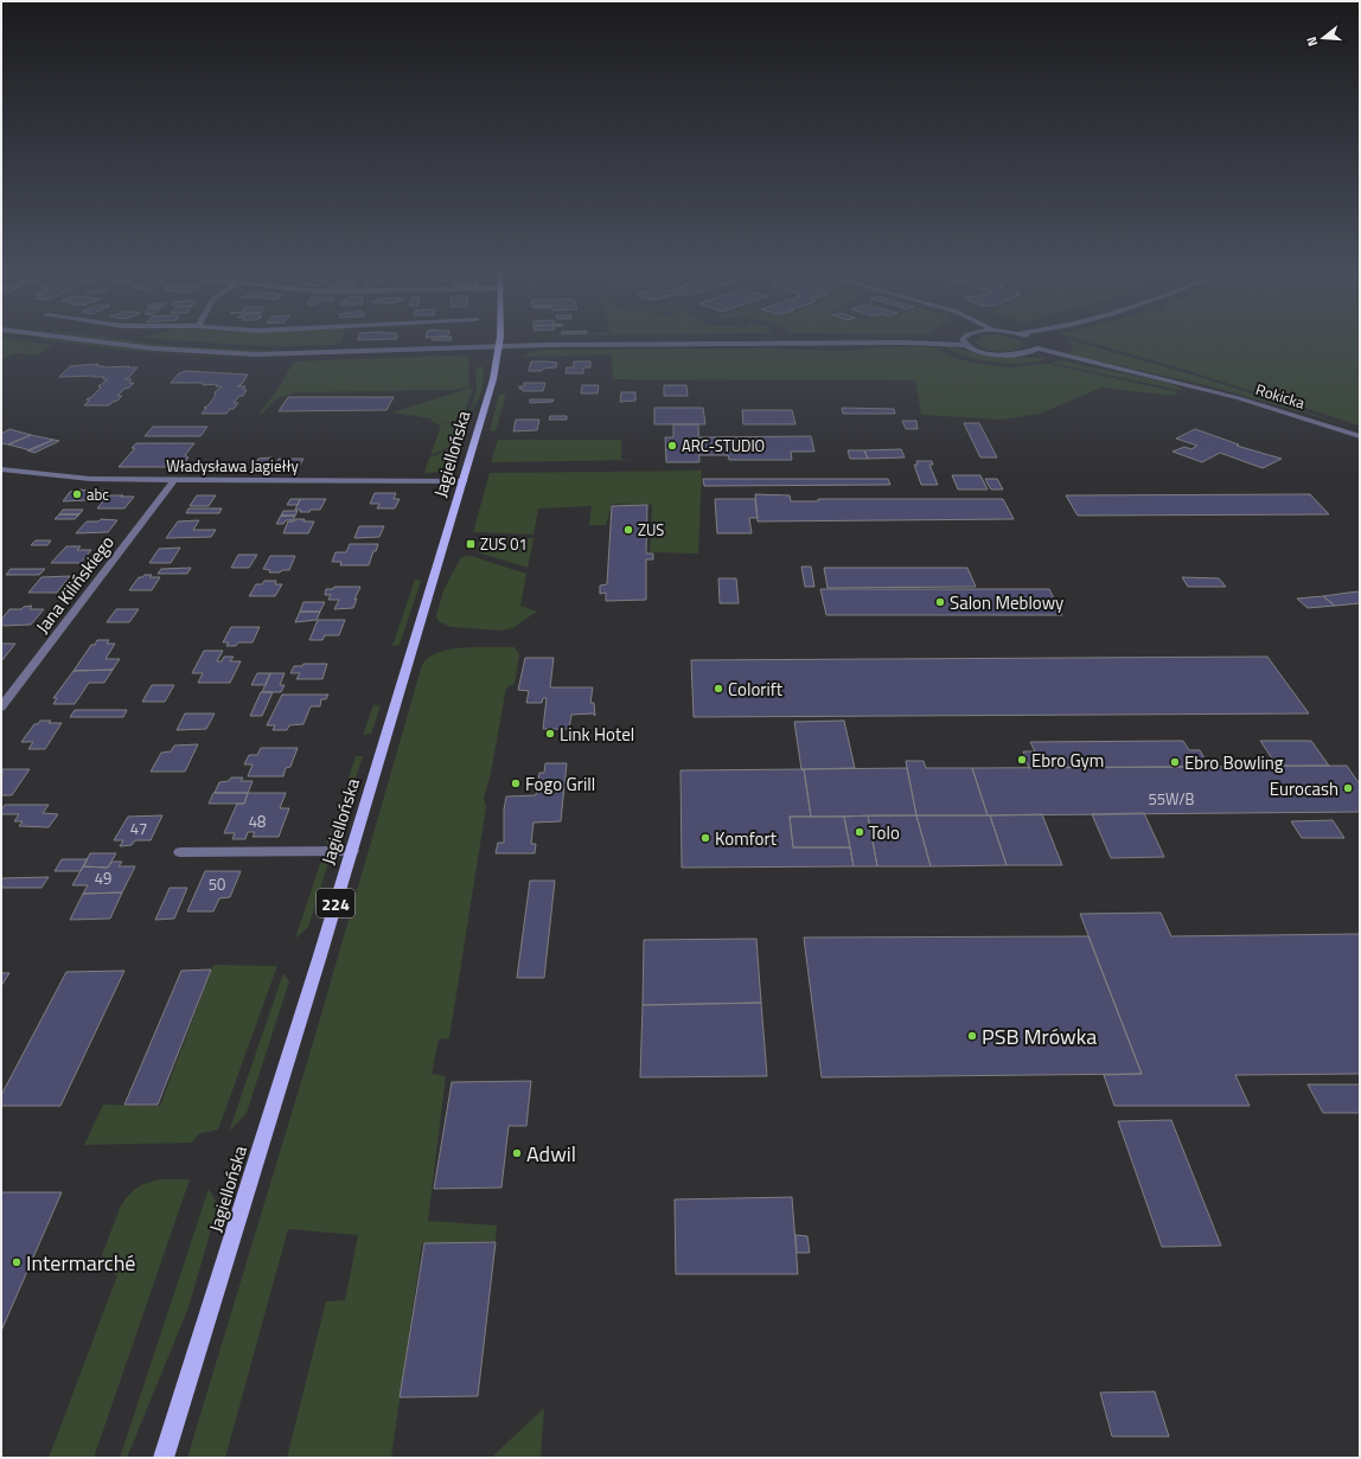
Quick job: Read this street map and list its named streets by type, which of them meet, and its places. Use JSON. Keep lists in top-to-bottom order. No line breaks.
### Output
{"streets":{"main road":["Jagiellońska","224"],"street":["Rokicka","Władysława Jagiełły","Jana Kilińskiego"]},"crossings":[["Jagiellońska","Władysława Jagiełły"],["Władysława Jagiełły","Jana Kilińskiego"]],"places":{"other":["ARC-STUDIO","abc","ZUS","Salon Meblowy","Colorift","Link Hotel","Ebro Gym","Ebro Bowling","Fogo Grill","Eurocash","Tolo","Komfort","PSB Mrówka","Adwil","Intermarché"],"transit":["ZUS 01"]},"house_numbers":["55W/B","48","47","49","50"],"north":"left"}
